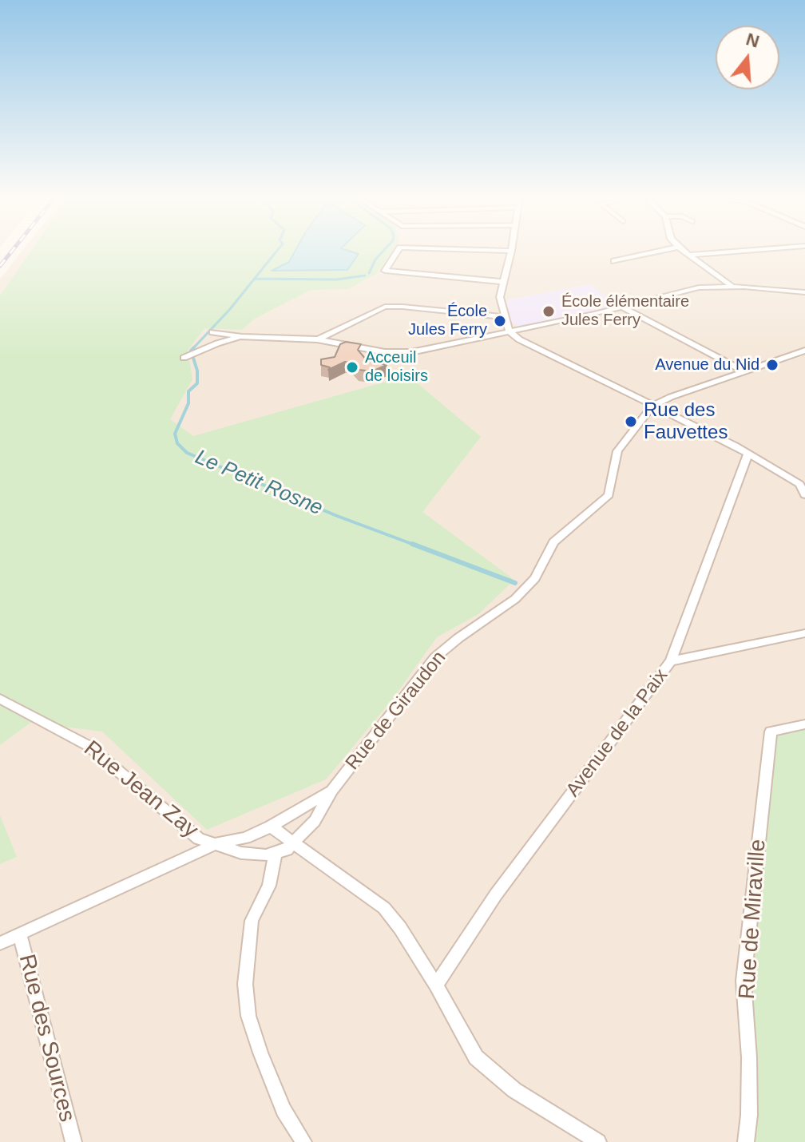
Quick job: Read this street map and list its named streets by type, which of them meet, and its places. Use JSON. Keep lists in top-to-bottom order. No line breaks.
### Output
{"streets":{"street":["Rue de Giraudon","Avenue de la Paix","Rue Jean Zay","Rue de Miraville","Rue des Sources"]},"crossings":[["Rue de Giraudon","Rue Jean Zay"],["Rue de Giraudon","Rue des Sources"]],"water":["Le Petit Rosne"],"places":["École élémentaire Jules Ferry","École Jules Ferry","Avenue du Nid","Acceuil de loisirs","Rue des Fauvettes"],"north":"top"}
